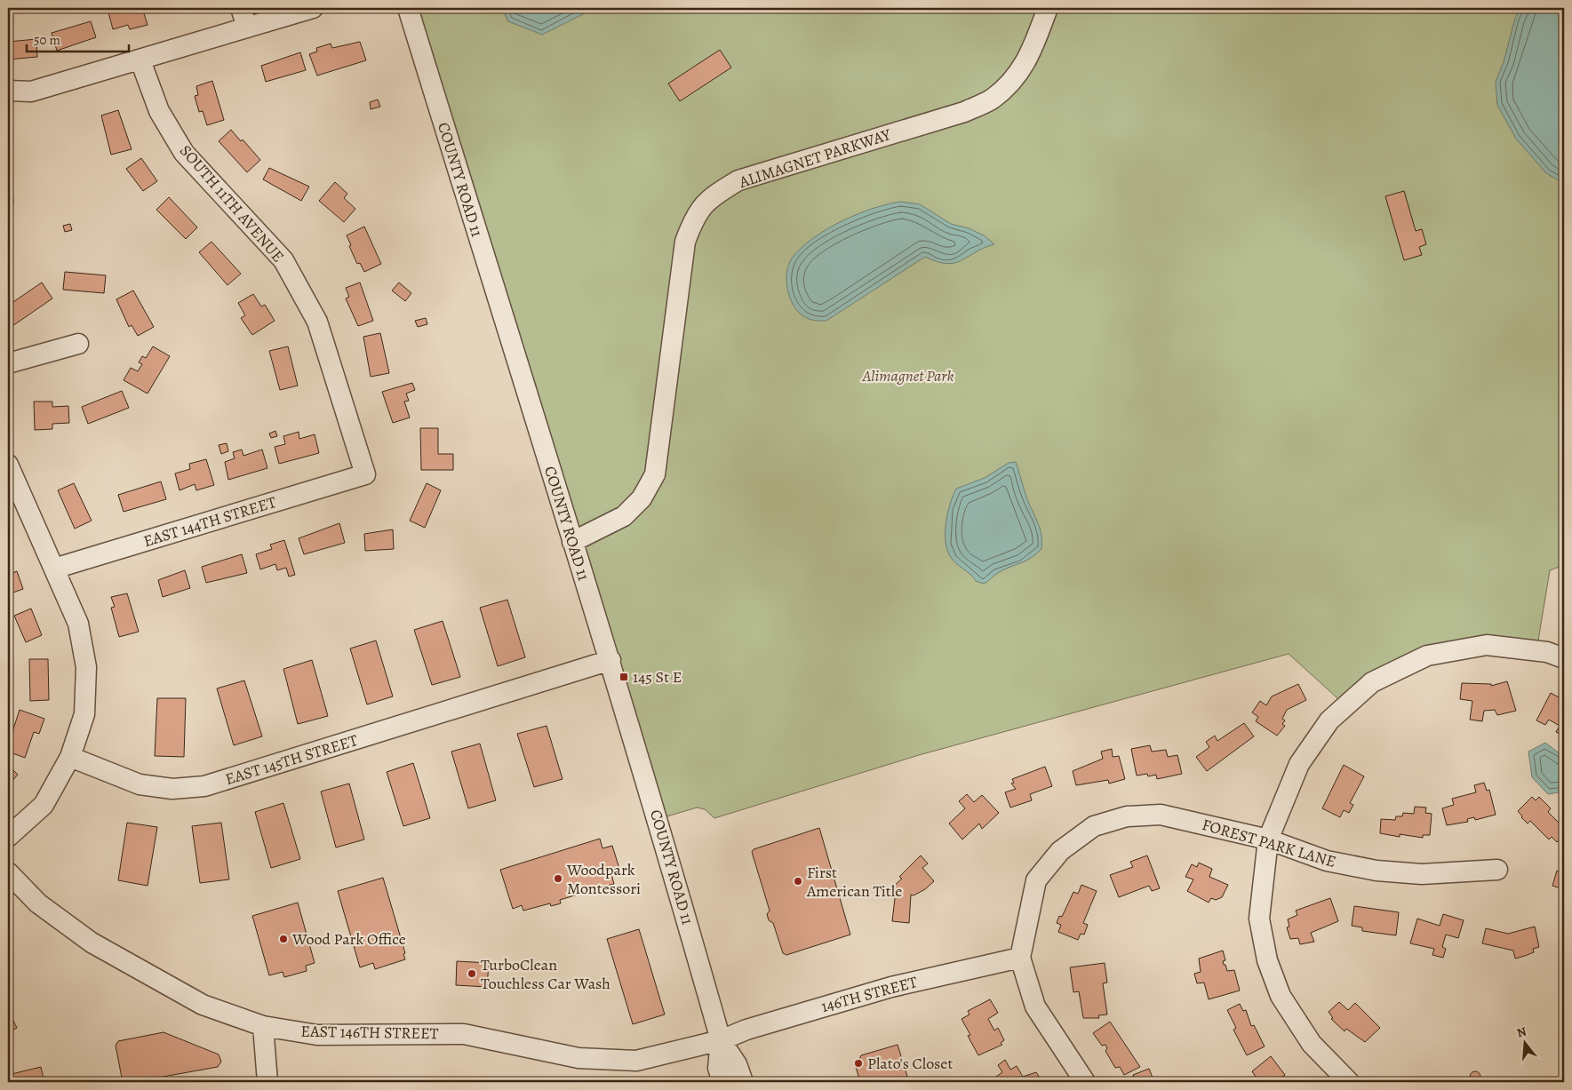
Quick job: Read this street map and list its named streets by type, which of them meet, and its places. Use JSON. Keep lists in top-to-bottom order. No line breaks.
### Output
{"streets":{"street":["ALIMAGNET PARKWAY","COUNTY ROAD 11","SOUTH 11TH AVENUE","EAST 144TH STREET","EAST 145TH STREET","FOREST PARK LANE","146TH STREET","EAST 146TH STREET"]},"crossings":[["ALIMAGNET PARKWAY","COUNTY ROAD 11"],["COUNTY ROAD 11","EAST 145TH STREET"],["COUNTY ROAD 11","146TH STREET"],["COUNTY ROAD 11","EAST 146TH STREET"],["SOUTH 11TH AVENUE","EAST 144TH STREET"],["FOREST PARK LANE","146TH STREET"],["146TH STREET","EAST 146TH STREET"]],"parks":["Alimagnet Park"],"places":{"transit":["145 St E"],"other":["Woodpark Montessori","First American Title","Wood Park Office","TurboClean Touchless Car Wash","Plato's Closet"]},"scale_bar":"50 m","north":"top"}
